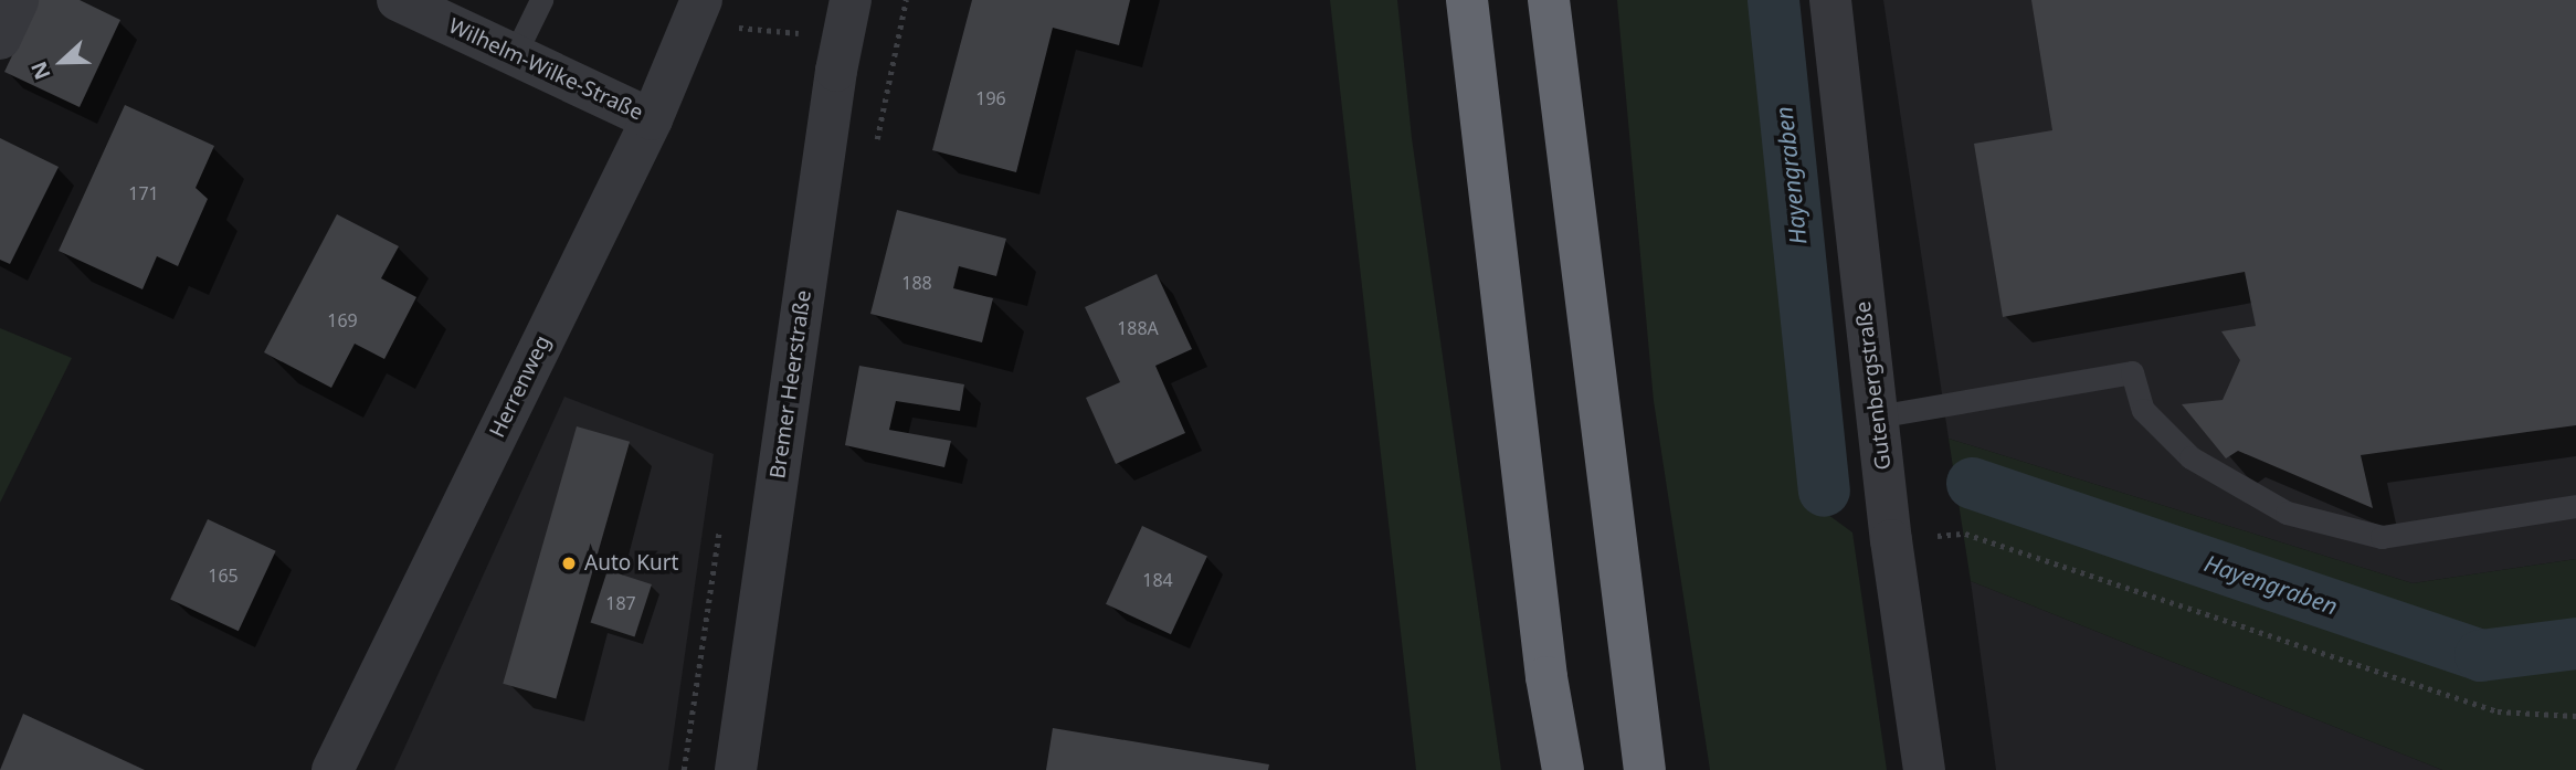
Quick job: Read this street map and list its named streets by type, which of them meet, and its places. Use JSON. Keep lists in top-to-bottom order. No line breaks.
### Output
{"streets":{"street":["Wilhelm-Wilke-Straße","Bremer Heerstraße","Gutenbergstraße","Herrenweg"]},"crossings":[["Wilhelm-Wilke-Straße","Herrenweg"]],"water":["Hayengraben"],"places":["Auto Kurt"],"house_numbers":["196","171","188","169","188A","165","184","187"],"north":"left"}
